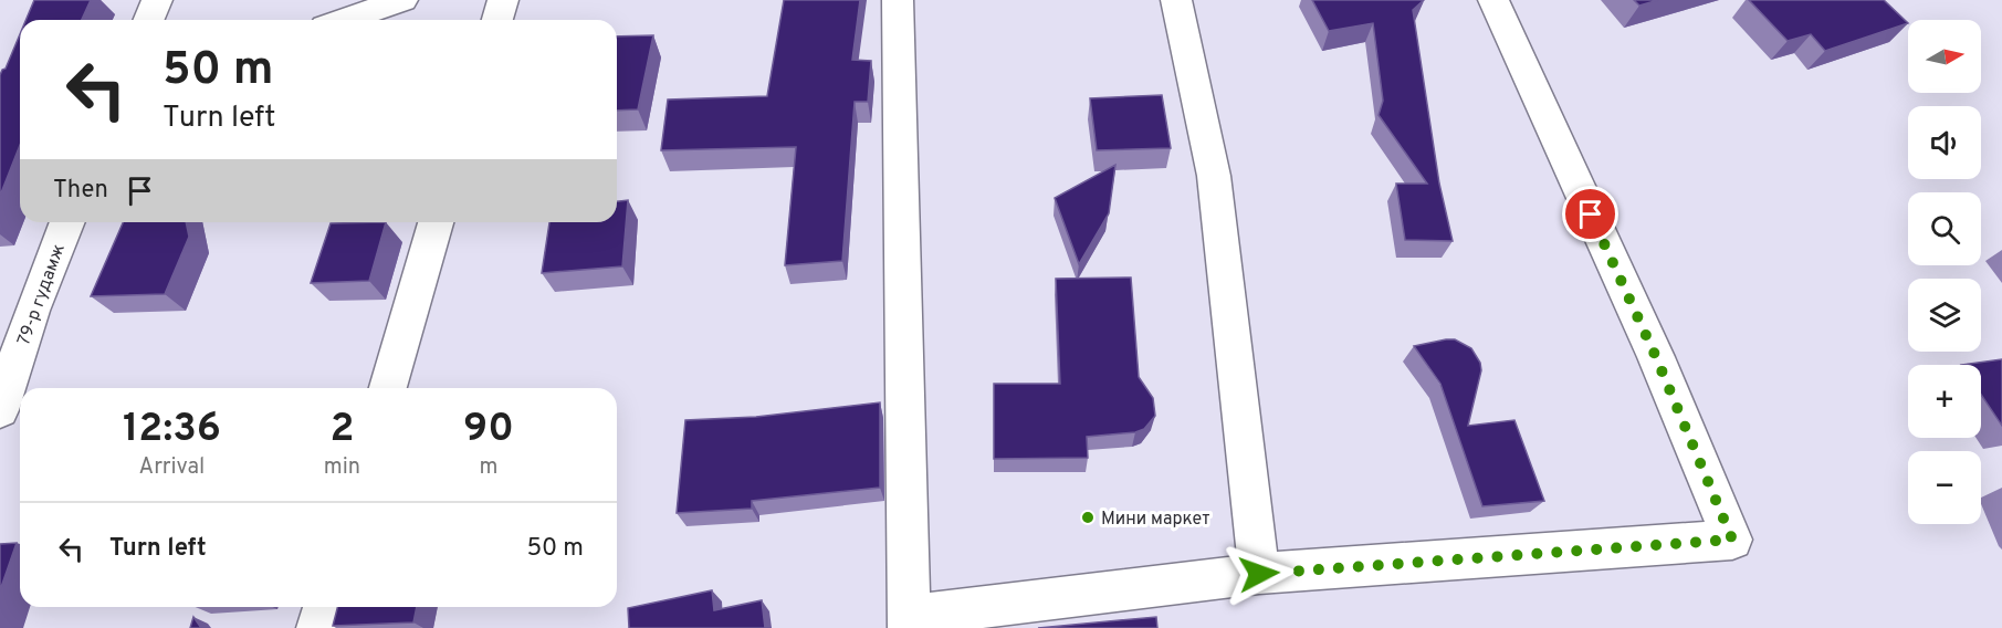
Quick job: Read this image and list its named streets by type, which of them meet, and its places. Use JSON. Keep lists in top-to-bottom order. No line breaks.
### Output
{"streets":{"street":["79-р гудамж"]},"places":["Мини маркет"],"north":"right","page":{"map_buttons":["+","−"],"turn":["50 m","Turn left"],"then":"Then","eta":["12:36","Arrival","2","min","90","m"],"list":[{"name":"Turn left","value":"50 m"}]}}
